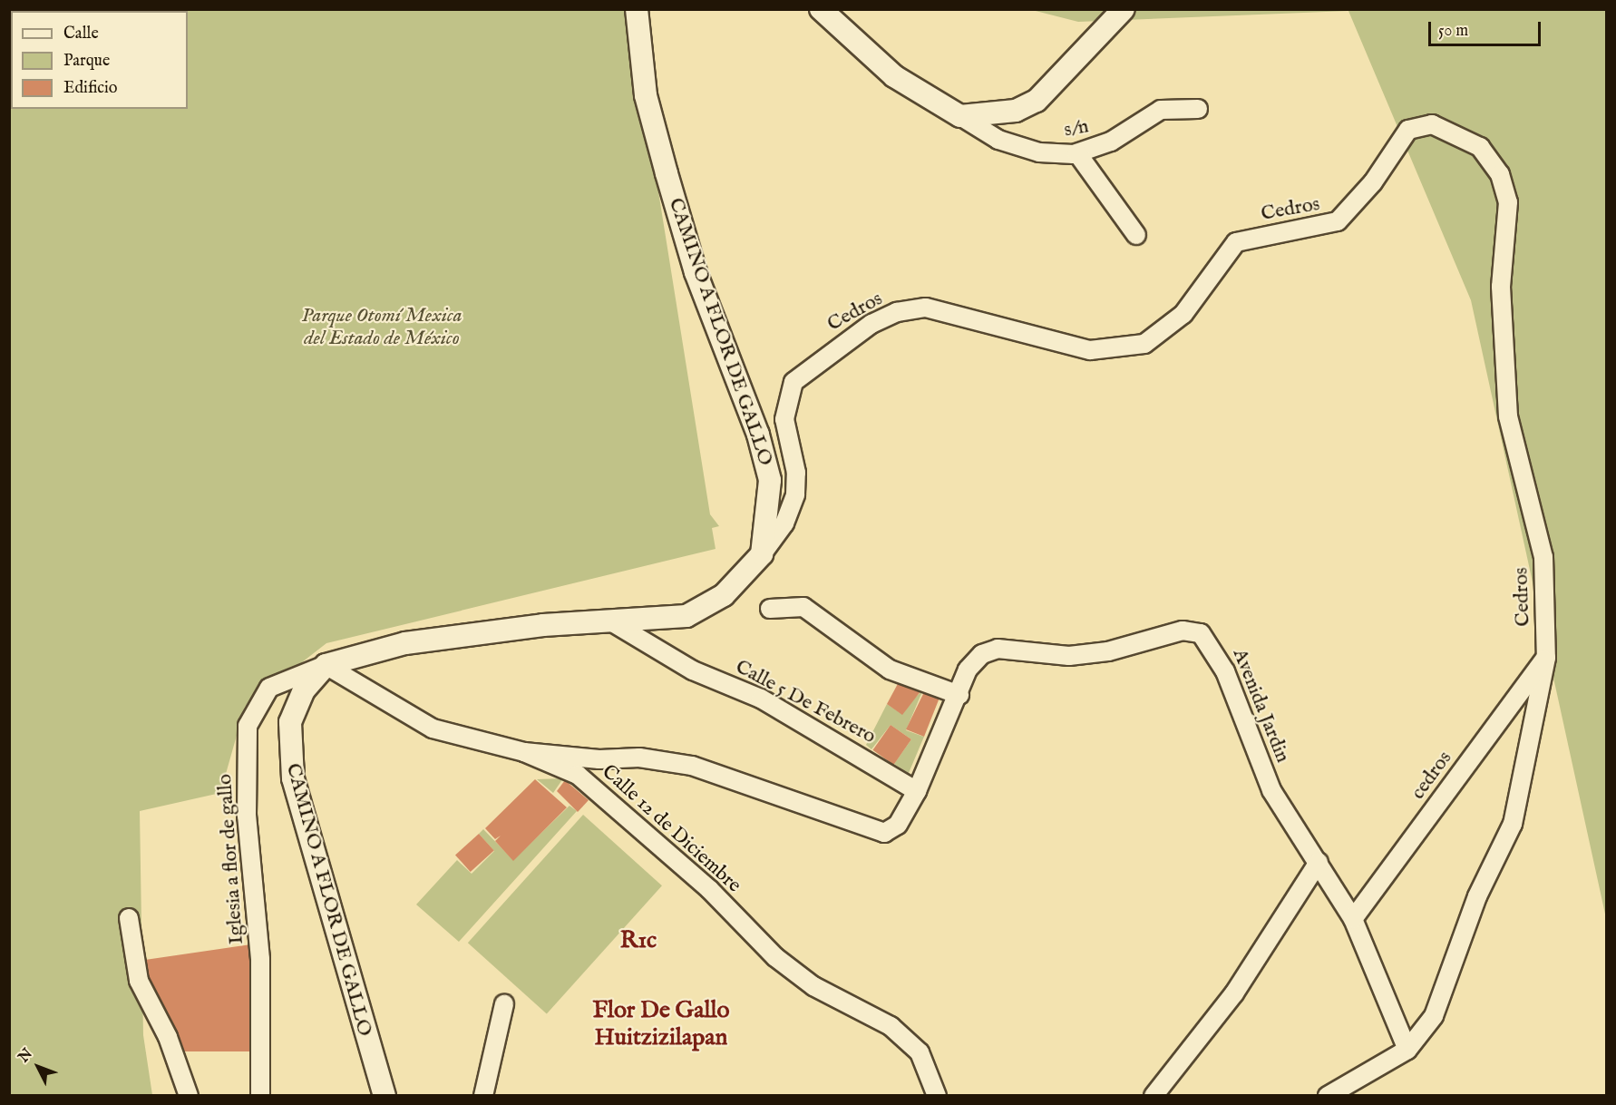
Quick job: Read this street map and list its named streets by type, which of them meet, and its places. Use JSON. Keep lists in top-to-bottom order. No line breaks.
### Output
{"streets":{"street":["s/n","Cedros","CAMINO A FLOR DE GALLO","Calle 5 De Febrero","Avenida Jardin","cedros","Calle 12 de Diciembre","Iglesia a flor de gallo"]},"crossings":[["Cedros","CAMINO A FLOR DE GALLO"],["Cedros","Avenida Jardin"],["Cedros","cedros"],["CAMINO A FLOR DE GALLO","Calle 12 de Diciembre"],["CAMINO A FLOR DE GALLO","Iglesia a flor de gallo"],["Calle 5 De Febrero","Avenida Jardin"],["Avenida Jardin","cedros"],["Avenida Jardin","Calle 12 de Diciembre"],["Calle 12 de Diciembre","Iglesia a flor de gallo"]],"districts":["R1c","Flor De Gallo Huitzizilapan"],"parks":["Parque Otomí Mexica del Estado de México"],"legend":["Calle","Parque","Edificio"],"scale_bar":"50 m","north":"top left"}
